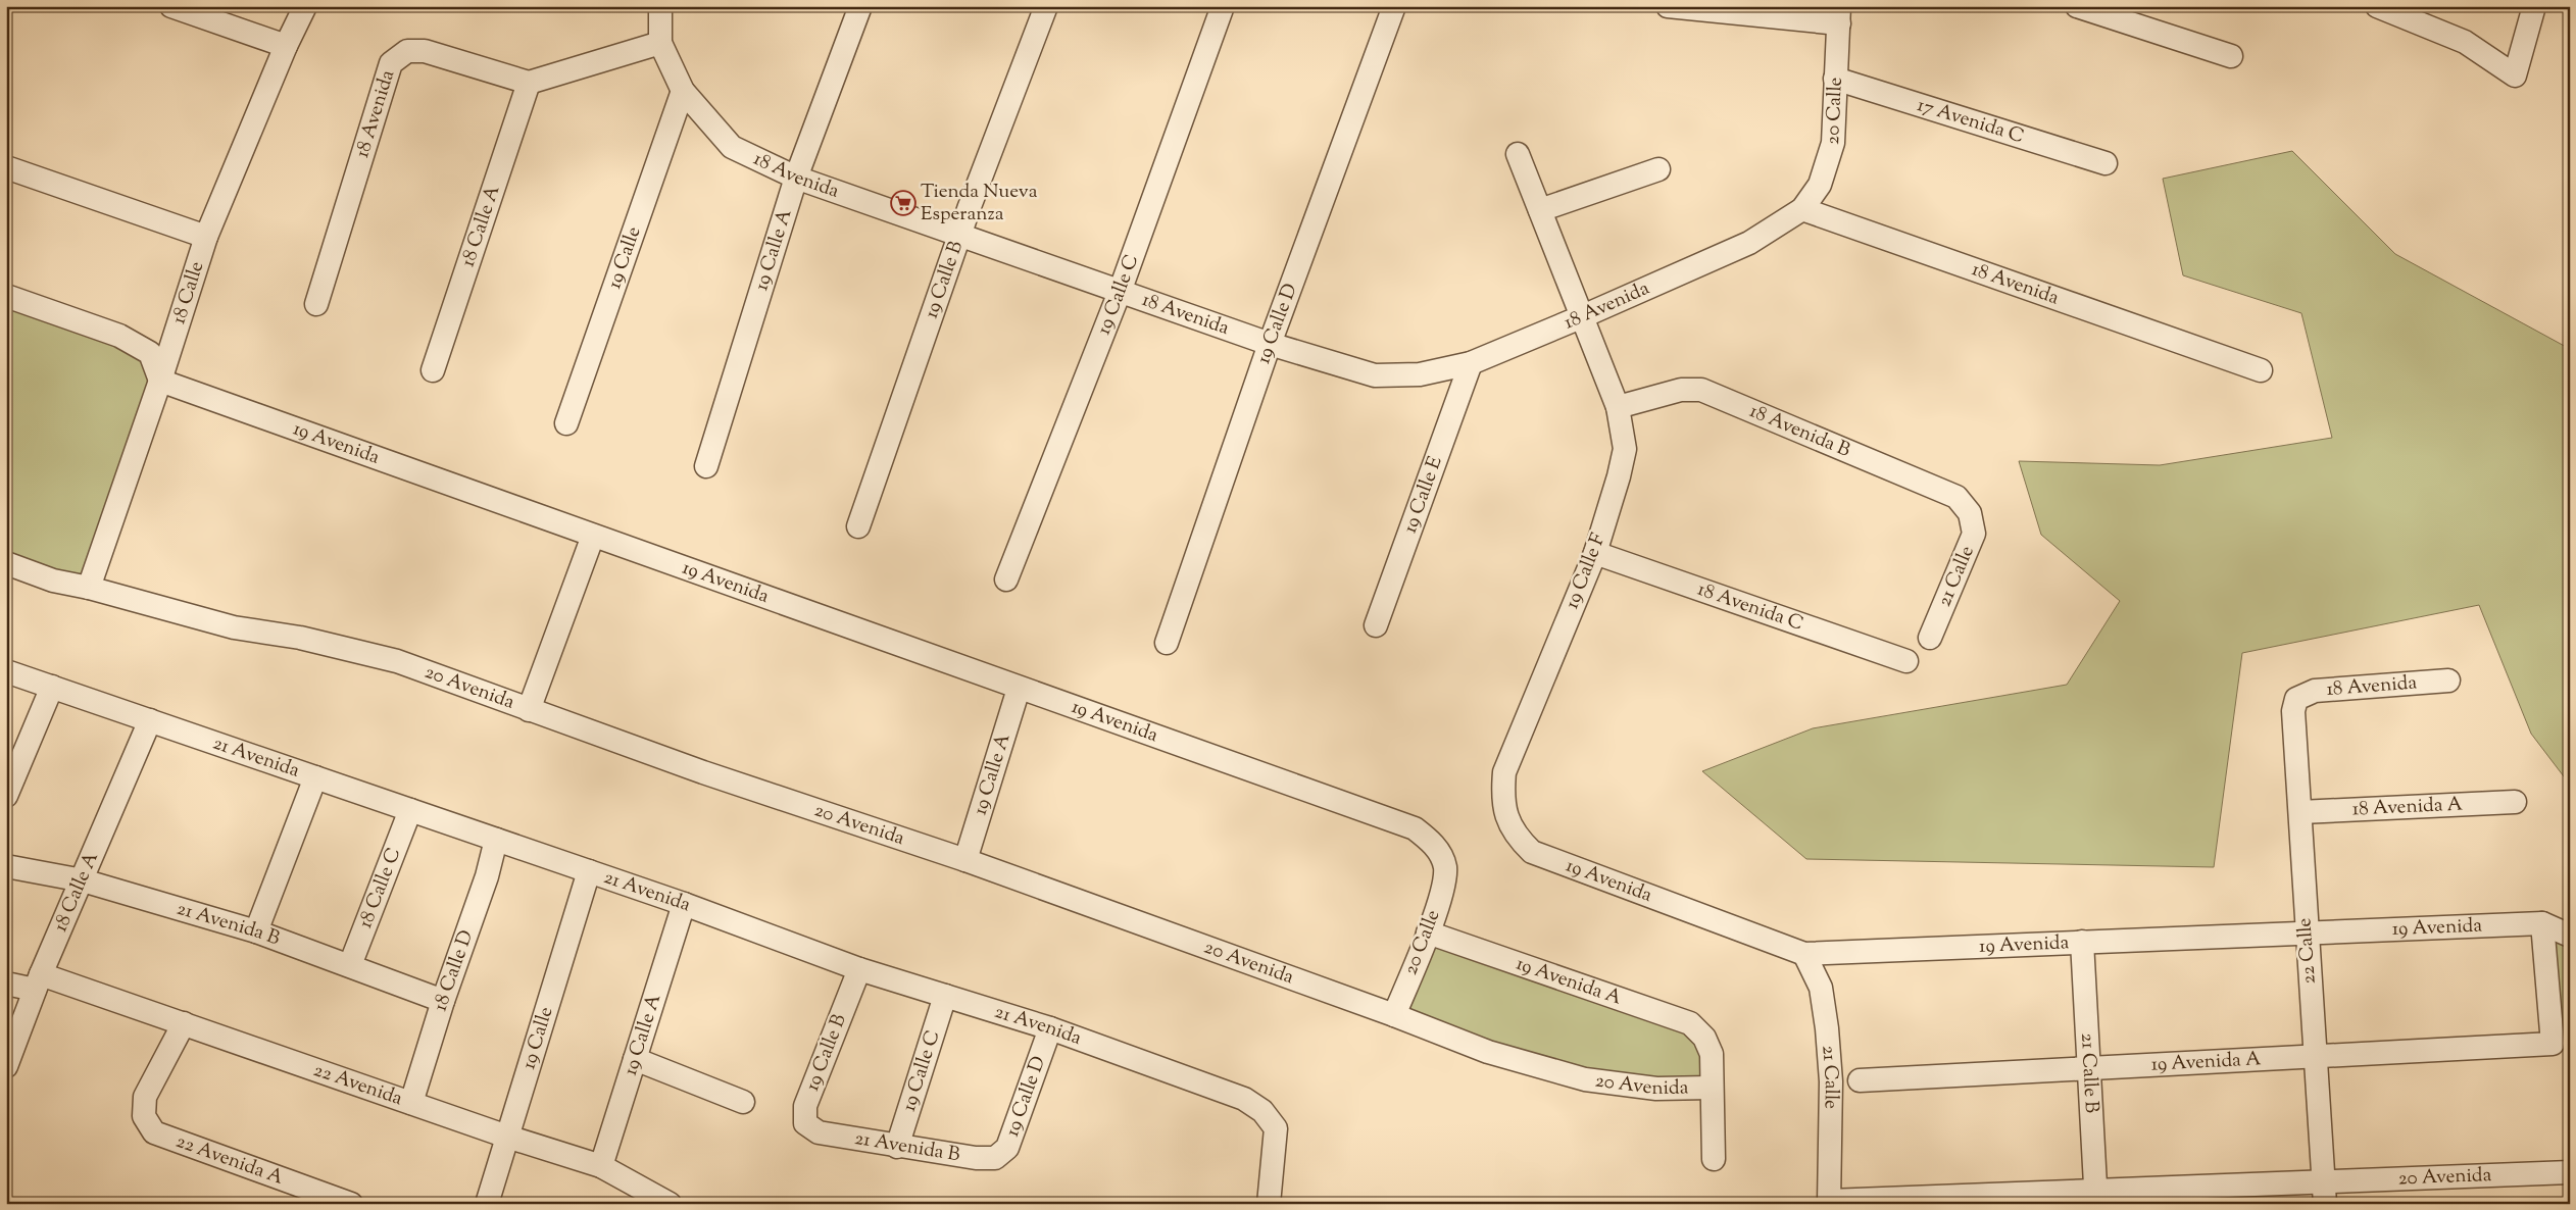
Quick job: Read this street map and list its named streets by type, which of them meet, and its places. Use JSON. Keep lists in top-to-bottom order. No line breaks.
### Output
{"streets":{"street":["20 Calle","18 Avenida","17 Avenida C","18 Calle A","19 Calle A","19 Calle","19 Calle B","18 Calle","19 Calle C","19 Calle D","18 Avenida B","19 Avenida","19 Calle E","19 Calle F","21 Calle","18 Avenida C","20 Avenida","21 Avenida","18 Avenida A","18 Calle C","21 Avenida B","22 Calle","18 Calle D","19 Avenida A","21 Calle B","22 Avenida","22 Avenida A"]},"crossings":[["20 Calle","18 Avenida"],["20 Calle","17 Avenida C"],["20 Calle","19 Avenida"],["20 Calle","20 Avenida"],["20 Calle","19 Avenida A"],["18 Avenida","18 Calle A"],["18 Avenida","19 Calle A"],["18 Avenida","19 Calle"],["18 Avenida","19 Calle B"],["18 Avenida","19 Calle C"],["18 Avenida","19 Calle D"],["18 Avenida","19 Calle E"],["18 Avenida","19 Calle F"],["18 Avenida","22 Calle"],["18 Calle A","21 Avenida"],["18 Calle A","21 Avenida B"],["18 Calle A","22 Avenida"],["19 Calle A","19 Avenida"],["19 Calle A","20 Avenida"],["19 Calle A","21 Avenida"],["19 Calle A","22 Avenida"],["19 Calle","21 Avenida"],["19 Calle","22 Avenida"],["19 Calle B","21 Avenida"],["19 Calle B","21 Avenida B"],["18 Calle","19 Avenida"],["18 Calle","20 Avenida"],["19 Calle C","21 Avenida"],["19 Calle C","21 Avenida B"],["19 Calle D","21 Avenida"],["19 Calle D","21 Avenida B"],["18 Avenida B","19 Calle F"],["18 Avenida B","21 Calle"],["19 Avenida","19 Calle F"],["19 Avenida","21 Calle"],["19 Avenida","22 Calle"],["19 Avenida","19 Avenida A"],["19 Avenida","21 Calle B"],["19 Calle F","18 Avenida C"],["21 Calle","20 Avenida"],["20 Avenida","22 Calle"],["20 Avenida","19 Avenida A"],["20 Avenida","21 Calle B"],["21 Avenida","18 Calle C"],["21 Avenida","18 Calle D"],["18 Avenida A","22 Calle"],["18 Calle C","21 Avenida B"],["21 Avenida B","18 Calle D"],["22 Calle","19 Avenida A"],["18 Calle D","22 Avenida"],["19 Avenida A","21 Calle B"],["22 Avenida","22 Avenida A"]],"places":{"supermarket":["Tienda Nueva Esperanza"]}}
